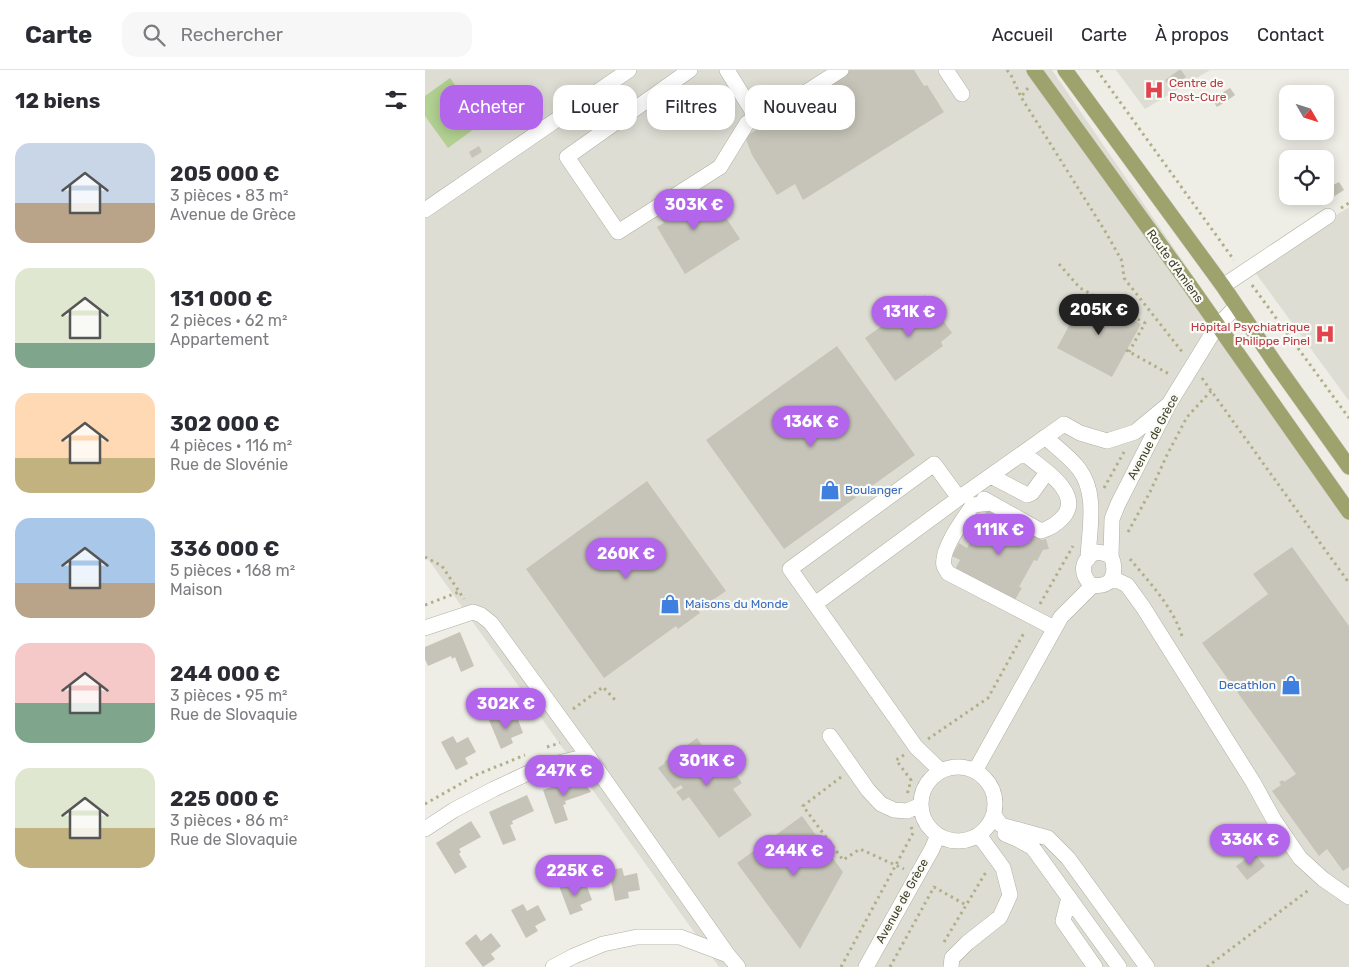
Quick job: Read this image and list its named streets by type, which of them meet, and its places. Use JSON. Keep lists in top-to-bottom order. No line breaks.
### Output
{"streets":{"main road":["Route d'Amiens"],"street":["Avenue de Grèce"]},"crossings":[["Route d'Amiens","Avenue de Grèce"]],"places":{"hospital":["Centre de Post-Cure","Hôpital Psychiatrique Philippe Pinel"],"shop":["Boulanger","Maisons du Monde","Decathlon"]},"north":"bottom right","page":{"header":"Carte","search":"Rechercher","nav":["Accueil","Carte","À propos","Contact"],"heading":"12 biens","chip":["Acheter","Louer","Filtres","Nouveau"],"list":[{"name":"205 000 €","note":"3 pièces · 83 m² · Avenue de Grèce"},{"name":"131 000 €","note":"2 pièces · 62 m² · Appartement"},{"name":"302 000 €","note":"4 pièces · 116 m² · Rue de Slovénie"},{"name":"336 000 €","note":"5 pièces · 168 m² · Maison"},{"name":"244 000 €","note":"3 pièces · 95 m² · Rue de Slovaquie"},{"name":"225 000 €","note":"3 pièces · 86 m² · Rue de Slovaquie"}],"price":["303K €","205K €","131K €","136K €","111K €","260K €","302K €","301K €","247K €","336K €","244K €","225K €"]}}
